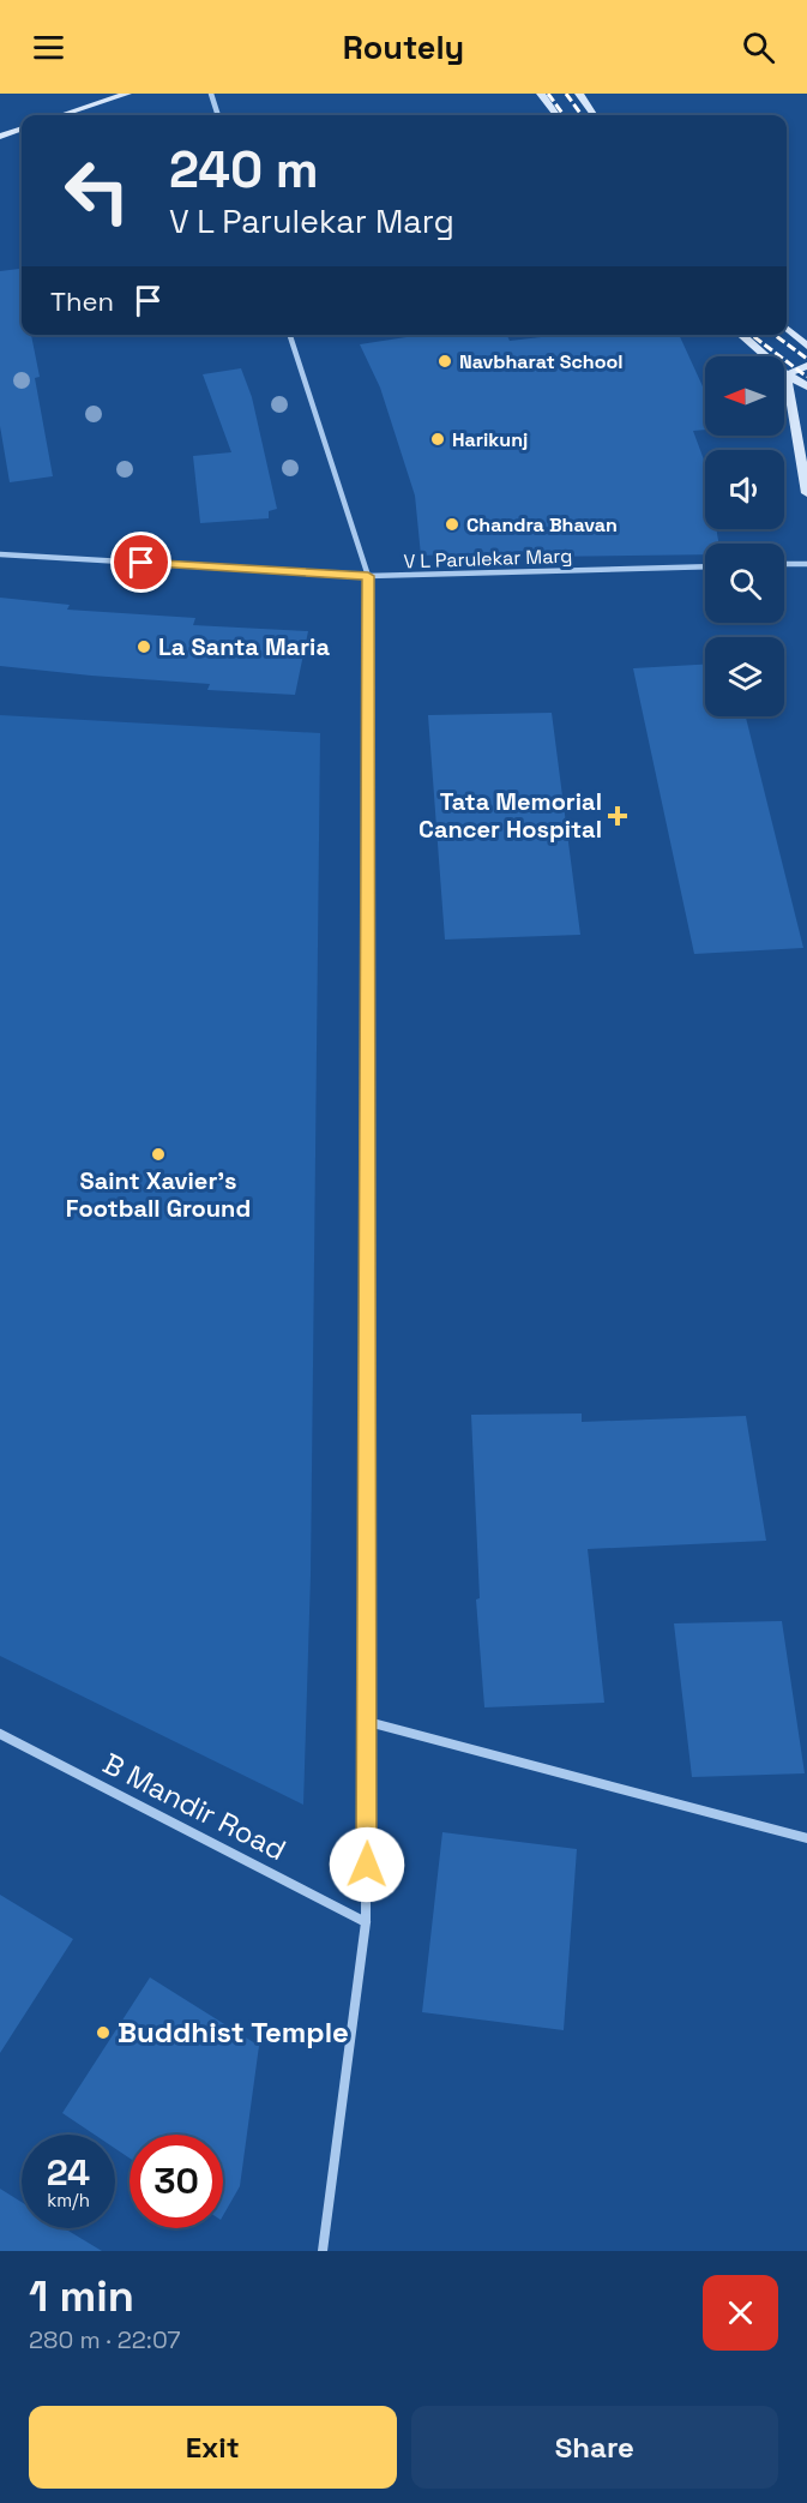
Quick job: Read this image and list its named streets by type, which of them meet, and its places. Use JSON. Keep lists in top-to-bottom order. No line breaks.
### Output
{"streets":{"street":["V L Parulekar Marg","B Mandir Road"]},"places":{"other":["Navbharat School","Harikunj","Chandra Bhavan","La Santa Maria","Saint Xavier's Football Ground","Buddhist Temple"],"health":["Tata Memorial Cancer Hospital"]},"north":"left","page":{"header":"Routely","turn":["240 m","V L Parulekar Marg"],"then":"Then","speed":"24 km/h","limit":"30","heading":["1 min","280 m · 22:07"],"buttons":["Exit","Share"]}}
